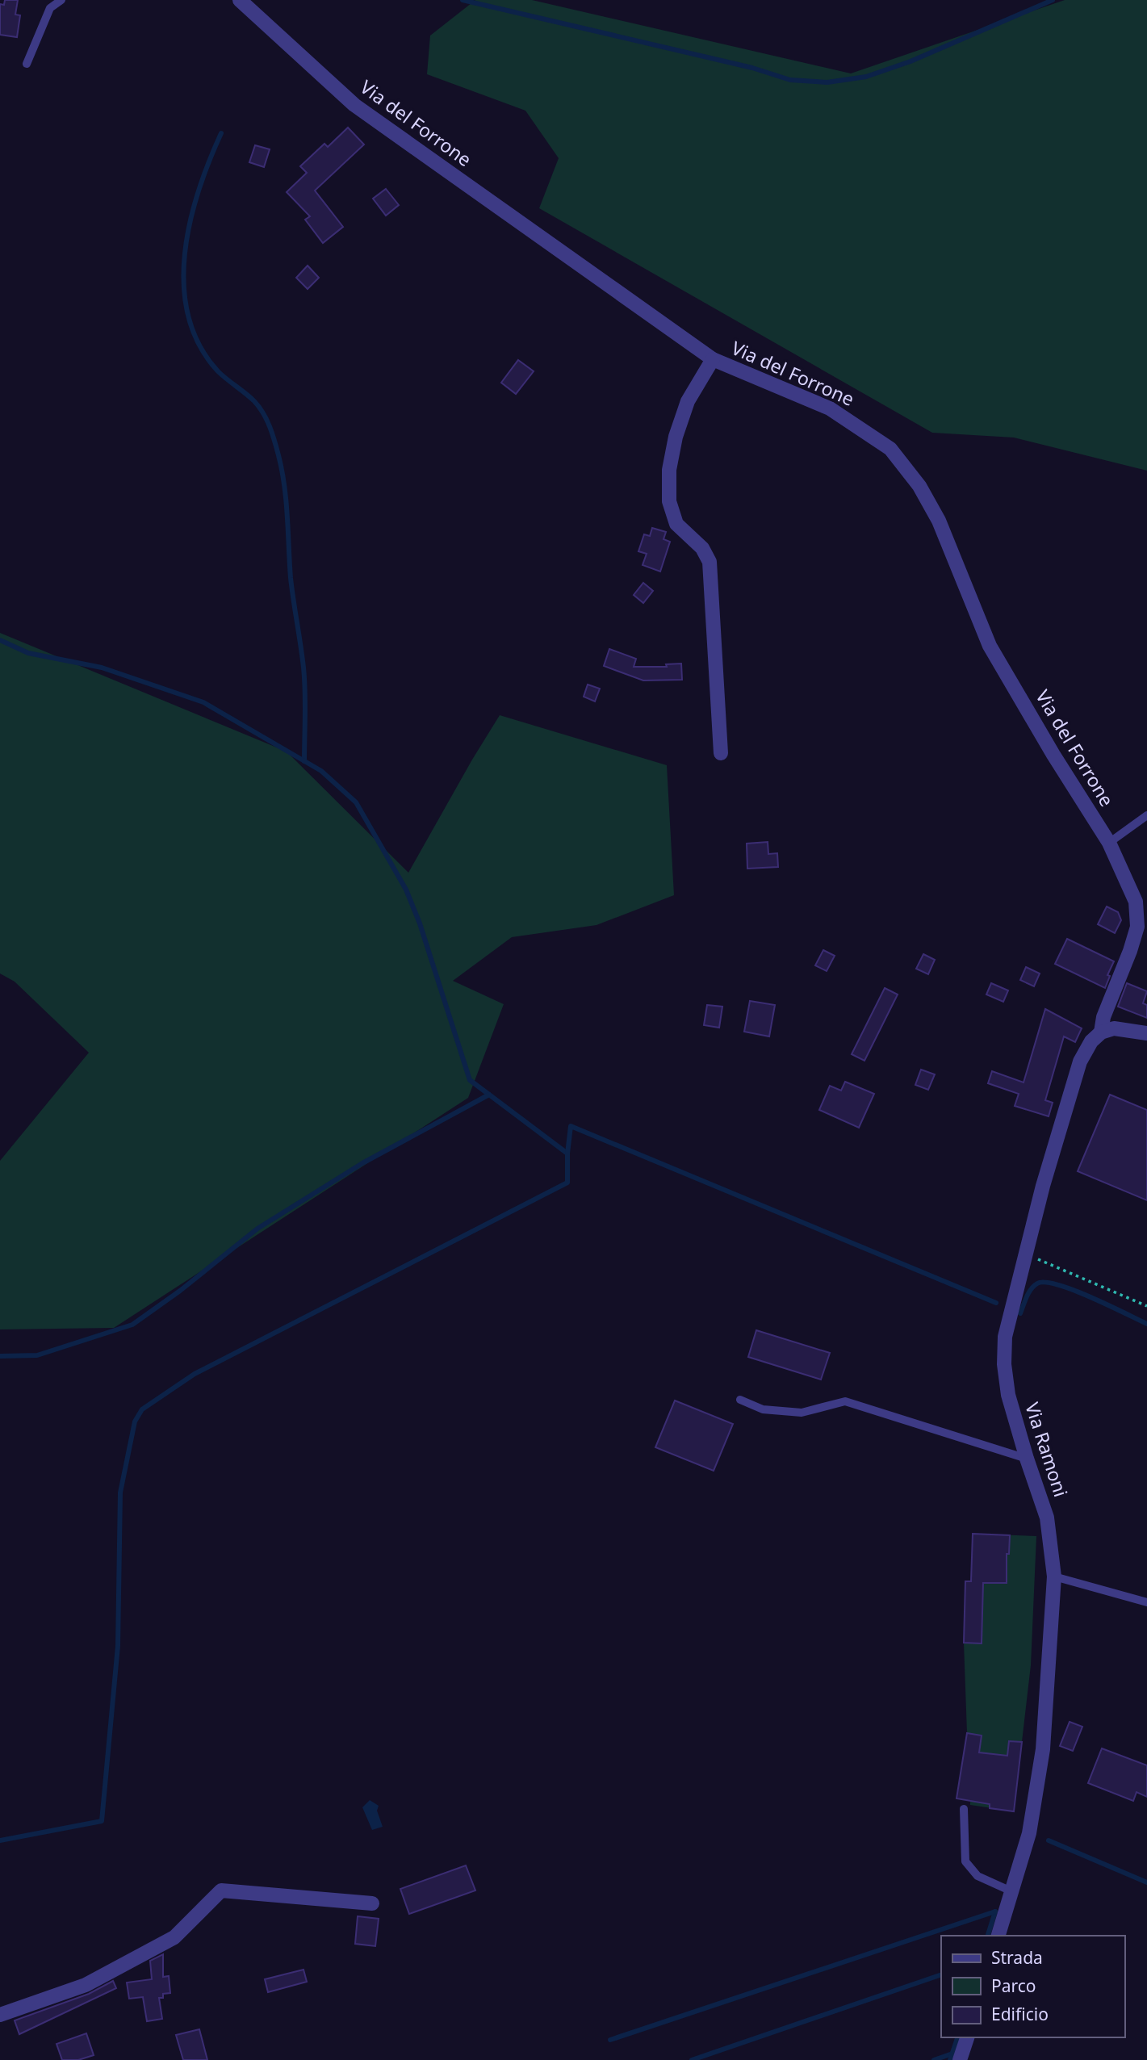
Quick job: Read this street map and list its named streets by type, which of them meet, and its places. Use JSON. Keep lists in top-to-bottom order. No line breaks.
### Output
{"streets":{"street":["Via del Forrone","Via Ramoni"]},"crossings":[["Via del Forrone","Via Ramoni"]],"legend":["Strada","Parco","Edificio"]}
